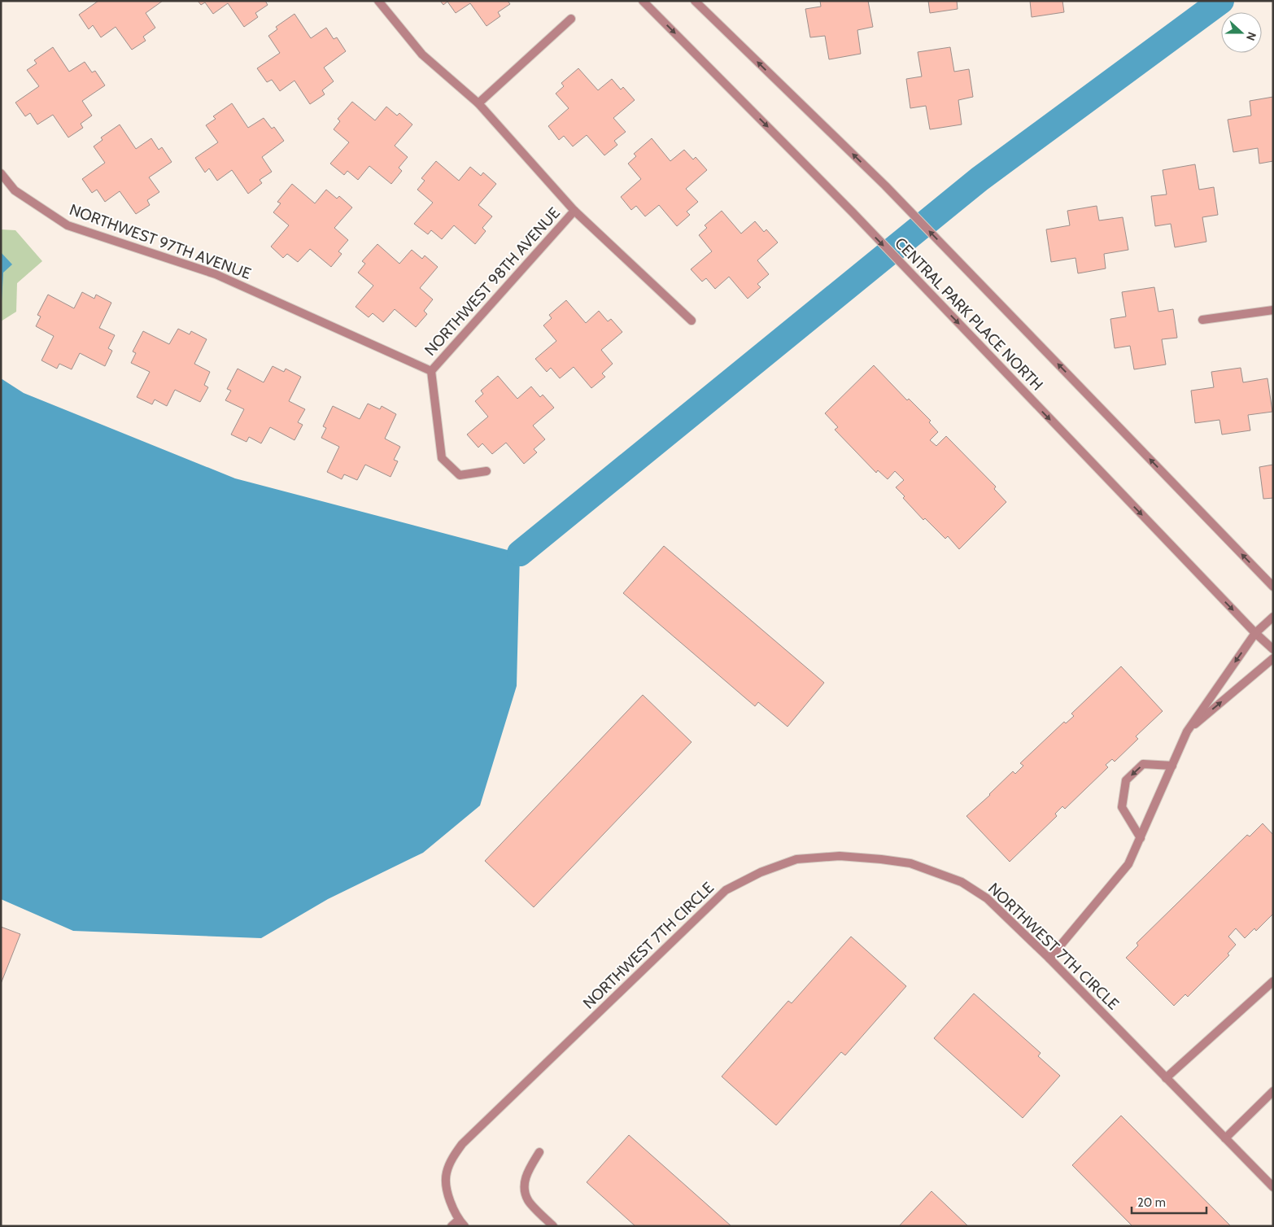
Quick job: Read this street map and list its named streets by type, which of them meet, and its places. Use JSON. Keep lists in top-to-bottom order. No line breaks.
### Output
{"streets":{"street":["NORTHWEST 97TH AVENUE","NORTHWEST 98TH AVENUE","CENTRAL PARK PLACE NORTH","NORTHWEST 7TH CIRCLE"]},"crossings":[["NORTHWEST 97TH AVENUE","NORTHWEST 98TH AVENUE"]],"scale_bar":"20 m","north":"right"}
